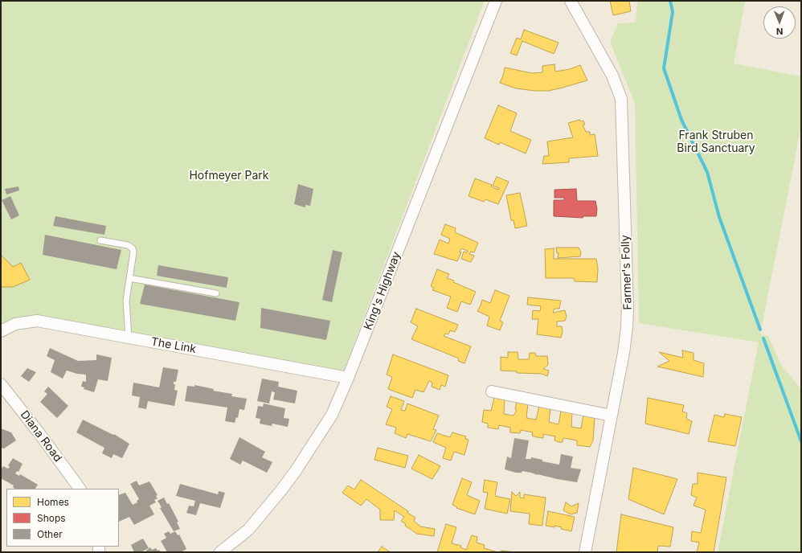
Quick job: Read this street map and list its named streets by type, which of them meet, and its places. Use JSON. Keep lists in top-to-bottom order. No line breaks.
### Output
{"streets":{"street":["Farmer's Folly","King's Highway","The Link","Diana Road"]},"crossings":[["King's Highway","The Link"]],"parks":["Frank Struben Bird Sanctuary","Hofmeyer Park"],"legend":["Homes","Shops","Other"],"north":"bottom"}
